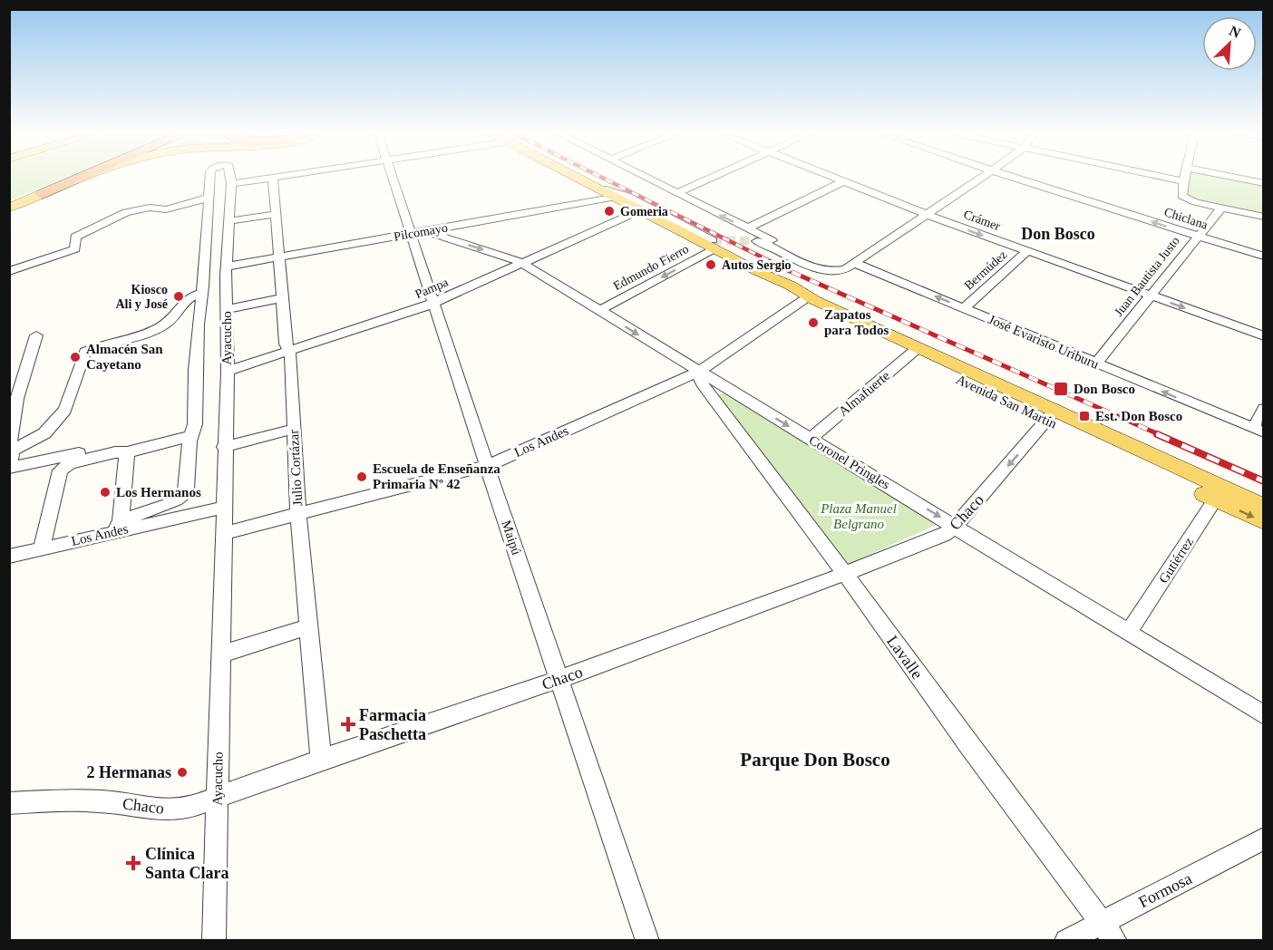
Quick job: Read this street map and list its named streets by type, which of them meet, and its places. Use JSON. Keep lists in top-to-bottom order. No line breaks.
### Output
{"streets":{"main road":["Avenida San Martín"],"street":["Chiclana","Crámer","Pilcomayo","Edmundo Fierro","Bermúdez","Juan Bautista Justo","Pampa","Ayacucho","José Evaristo Uriburu","Almafuerte","Los Andes","Coronel Pringles","Julio Cortázar","Chaco","Maipú","Gutiérrez","Lavalle","Formosa"]},"crossings":[["Chiclana","Juan Bautista Justo"],["Crámer","Bermúdez"],["Crámer","Juan Bautista Justo"],["Pilcomayo","Ayacucho"],["Pilcomayo","Avenida San Martín"],["Pilcomayo","Coronel Pringles"],["Pilcomayo","Julio Cortázar"],["Pilcomayo","Maipú"],["Edmundo Fierro","Avenida San Martín"],["Edmundo Fierro","Coronel Pringles"],["Bermúdez","José Evaristo Uriburu"],["Juan Bautista Justo","José Evaristo Uriburu"],["Pampa","Ayacucho"],["Pampa","Avenida San Martín"],["Pampa","Coronel Pringles"],["Pampa","Julio Cortázar"],["Pampa","Maipú"],["Ayacucho","Los Andes"],["Ayacucho","Chaco"],["Almafuerte","Avenida San Martín"],["Almafuerte","Coronel Pringles"],["Avenida San Martín","Los Andes"],["Avenida San Martín","Chaco"],["Avenida San Martín","Gutiérrez"],["Los Andes","Coronel Pringles"],["Los Andes","Julio Cortázar"],["Los Andes","Maipú"],["Los Andes","Lavalle"],["Coronel Pringles","Chaco"],["Coronel Pringles","Maipú"],["Coronel Pringles","Gutiérrez"],["Coronel Pringles","Lavalle"],["Julio Cortázar","Chaco"],["Chaco","Maipú"],["Chaco","Lavalle"],["Lavalle","Formosa"]],"one_way":["Chiclana","Edmundo Fierro","José Evaristo Uriburu","Coronel Pringles"],"districts":["Don Bosco","Parque Don Bosco"],"parks":["Plaza Manuel Belgrano"],"places":{"other":["Gomeria","Autos Sergio","Kiosco Ali y José","Zapatos para Todos","Almacén San Cayetano","Escuela de Enseñanza Primaria Nº 42","Los Hermanos","2 Hermanas"],"transit":["Don Bosco","Est. Don Bosco"],"health":["Farmacia Paschetta","Clínica Santa Clara"]},"north":"top right"}
